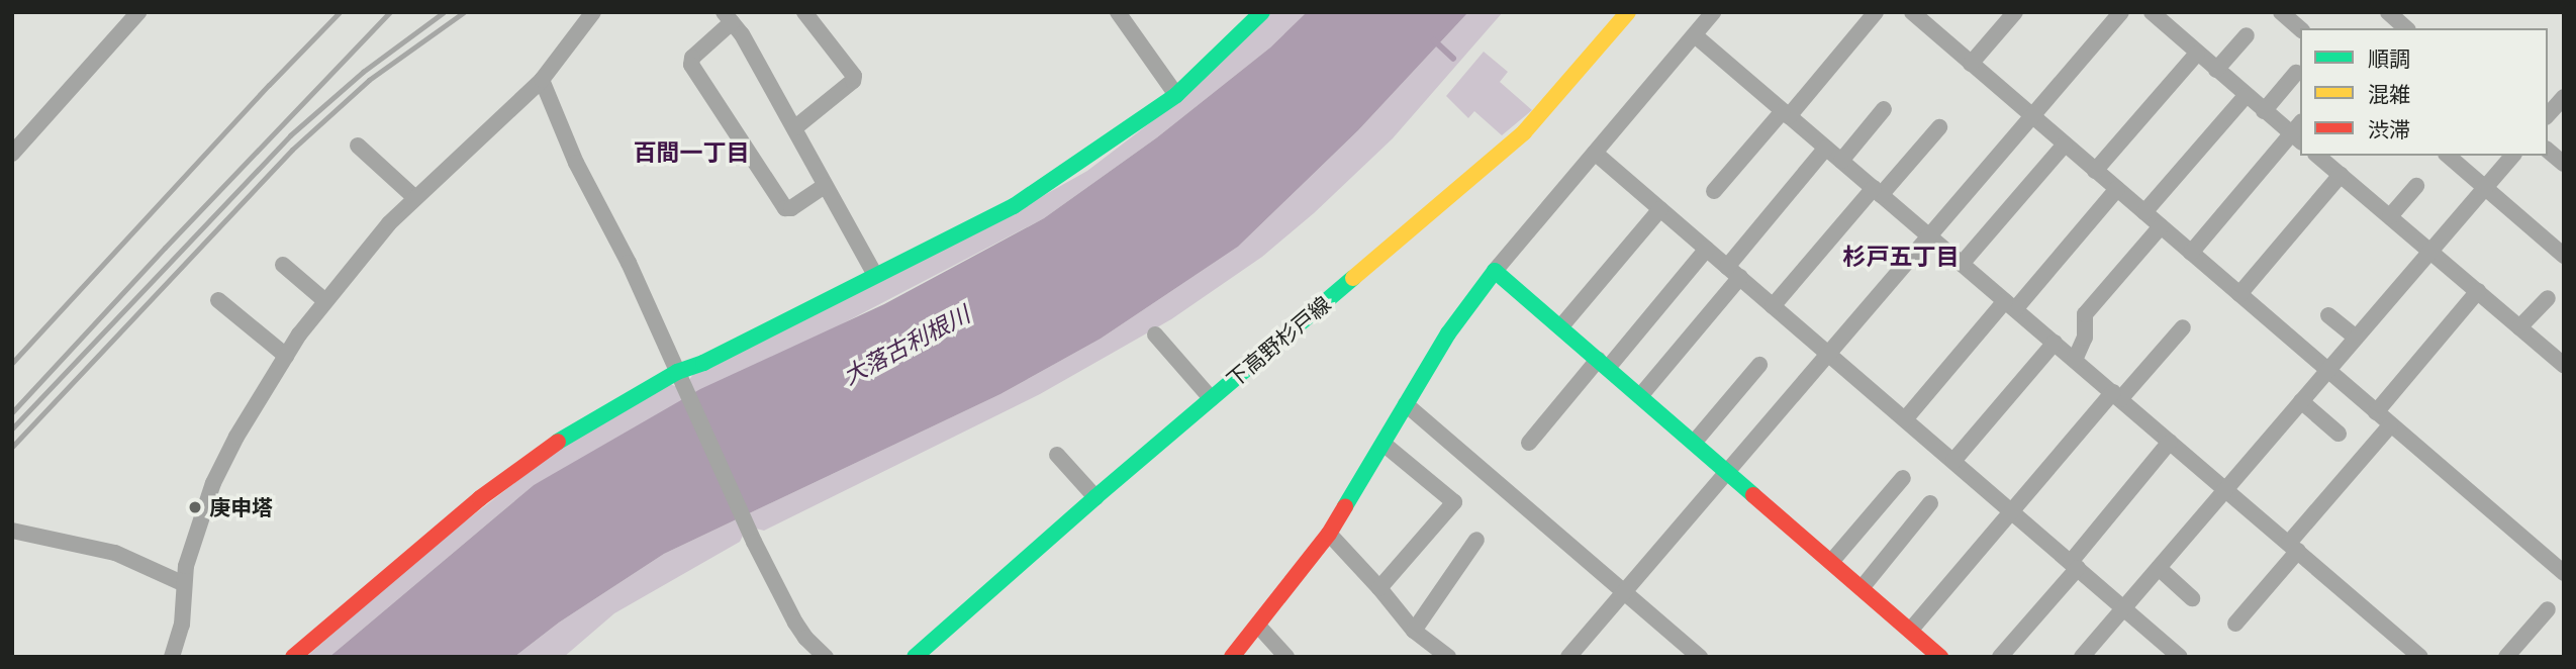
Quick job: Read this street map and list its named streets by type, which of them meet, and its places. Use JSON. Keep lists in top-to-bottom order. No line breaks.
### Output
{"streets":{"street":["下高野杉戸線"]},"districts":["百間一丁目","杉戸五丁目"],"water":["大落古利根川"],"places":["庚申塔"],"legend":["順調","混雑","渋滞"]}
